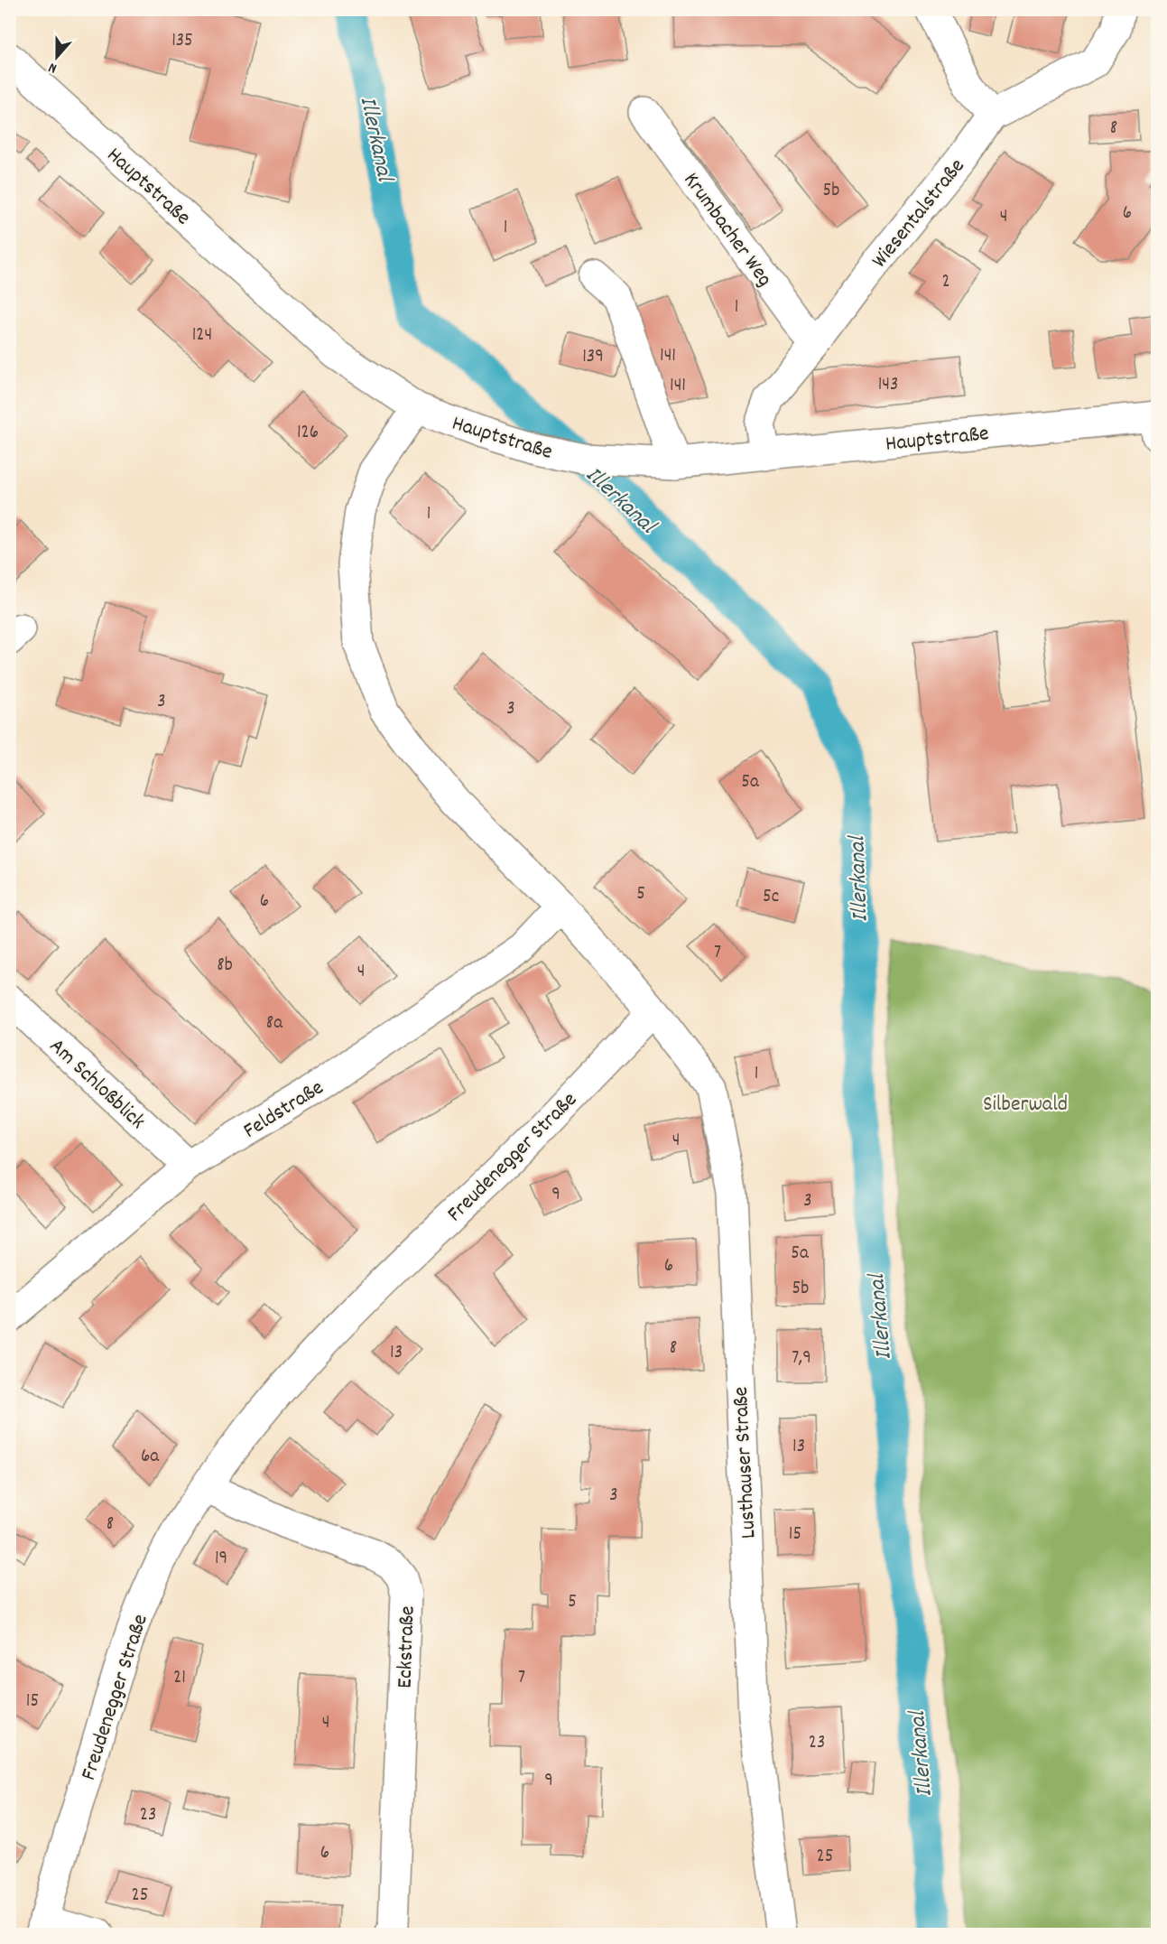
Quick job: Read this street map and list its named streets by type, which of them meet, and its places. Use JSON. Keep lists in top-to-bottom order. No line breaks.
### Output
{"streets":{"street":["Hauptstraße","Wiesentalstraße","Krumbacher Weg","Am Schloßblick","Feldstraße","Freudenegger Straße","Lusthauser Straße","Eckstraße"]},"crossings":[["Hauptstraße","Wiesentalstraße"],["Wiesentalstraße","Krumbacher Weg"],["Am Schloßblick","Feldstraße"],["Freudenegger Straße","Lusthauser Straße"],["Freudenegger Straße","Eckstraße"]],"water":["Illerkanal"],"parks":["Silberwald"],"house_numbers":["135","8","5b","6","4","1","2","1","124","141","139","143","141","126","1","3","3","5a","5","5c","6","7","8b","4","8a","1","4","9","3","5a","6","5b","8","13","7,9","13","6a","3","8","15","19","5","21","7","15","4","23","9","23","6","25","25"],"north":"bottom"}
